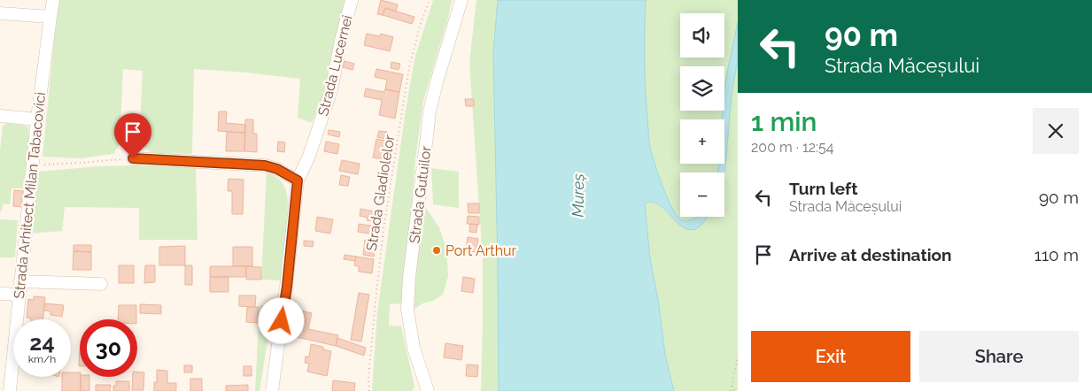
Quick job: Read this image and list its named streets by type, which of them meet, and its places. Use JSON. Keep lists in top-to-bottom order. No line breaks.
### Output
{"streets":{"street":["Strada Lucernei","Strada Gutuilor","Strada Arhitect Milan Tabacovici"],"path":["Strada Gladiolelor"]},"water":["Mureș"],"places":["Port Arthur"],"page":{"turn":["90 m","Strada Măceșului"],"map_buttons":["+","−"],"heading":["1 min","200 m · 12:54"],"list":[{"name":"Turn left","note":"Strada Măceșului","value":"90 m"},{"name":"Arrive at destination","value":"110 m"}],"speed":"24 km/h","limit":"30","buttons":["Exit","Share"]}}
